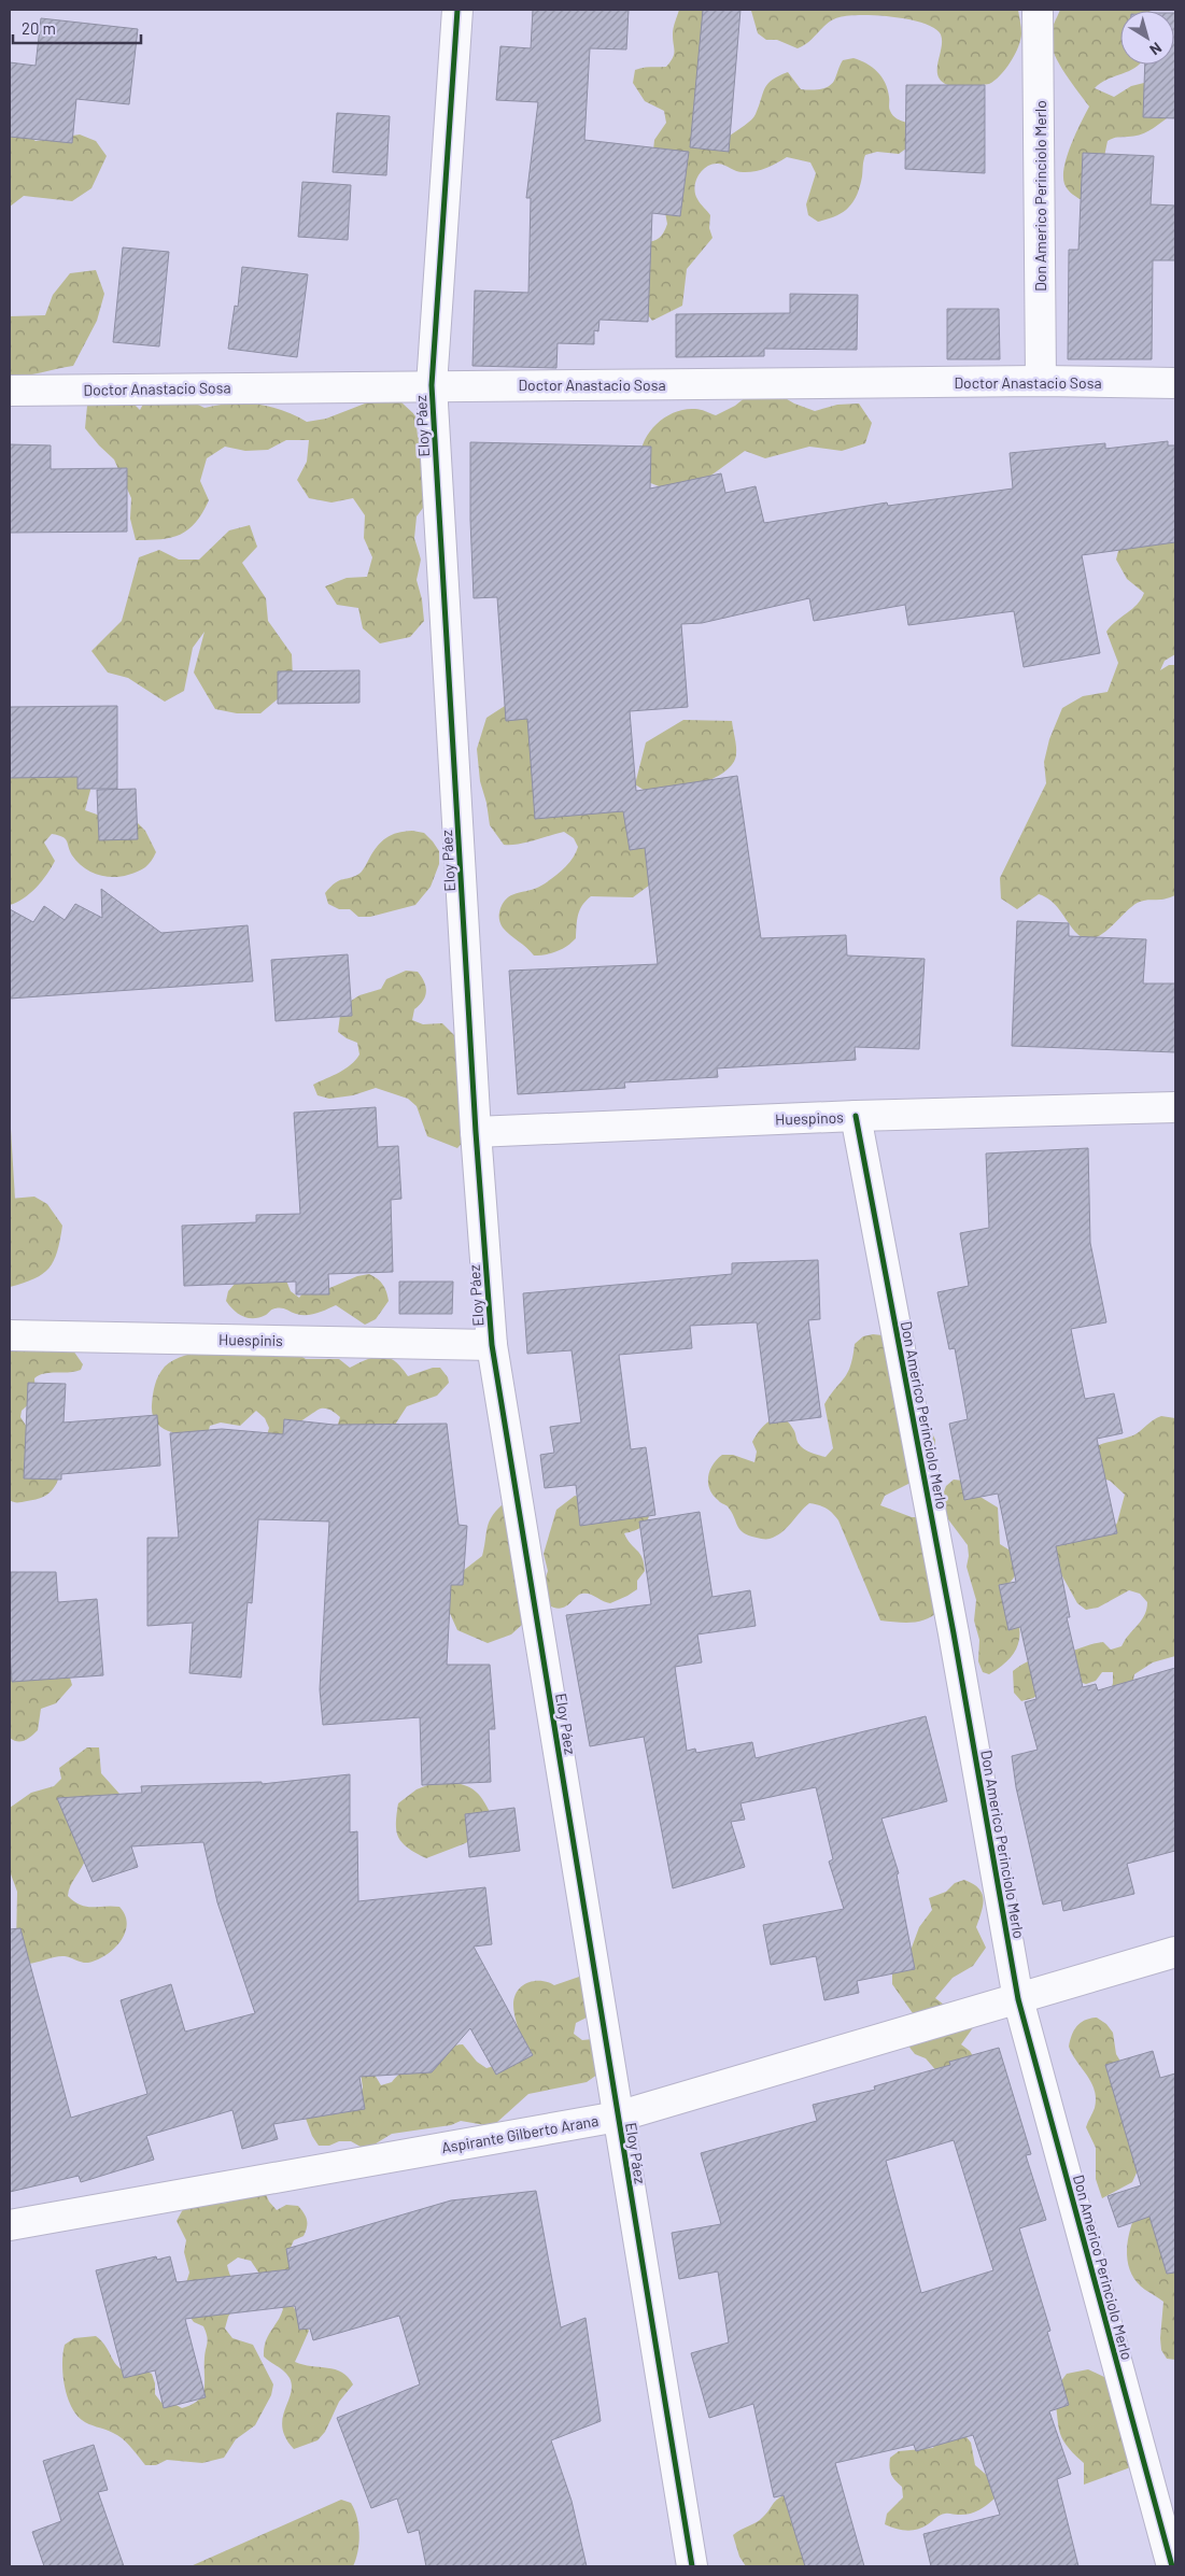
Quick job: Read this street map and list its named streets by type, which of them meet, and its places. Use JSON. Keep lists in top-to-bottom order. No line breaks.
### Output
{"streets":{"street":["Don Americo Perinciolo Merlo","Doctor Anastacio Sosa","Eloy Páez","Huespinos","Huespinis","Aspirante Gilberto Arana"]},"crossings":[["Don Americo Perinciolo Merlo","Doctor Anastacio Sosa"],["Don Americo Perinciolo Merlo","Huespinos"],["Don Americo Perinciolo Merlo","Aspirante Gilberto Arana"],["Doctor Anastacio Sosa","Eloy Páez"],["Eloy Páez","Huespinos"],["Eloy Páez","Huespinis"],["Eloy Páez","Aspirante Gilberto Arana"]],"scale_bar":"20 m","north":"bottom right"}
